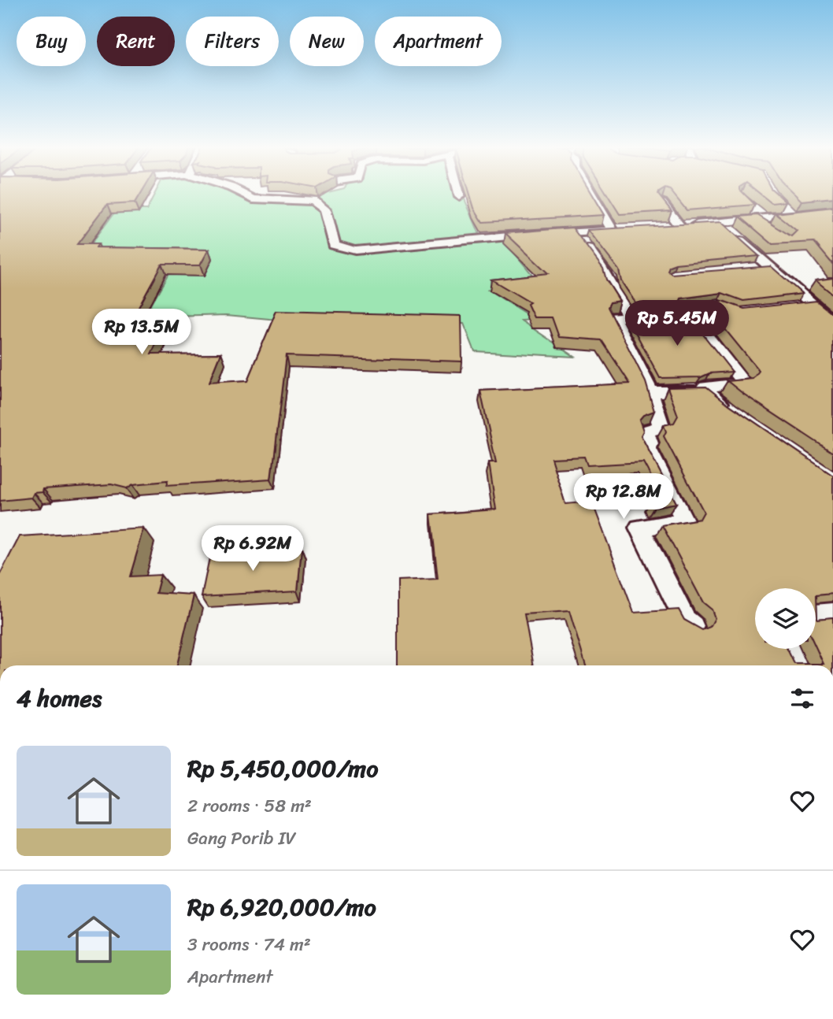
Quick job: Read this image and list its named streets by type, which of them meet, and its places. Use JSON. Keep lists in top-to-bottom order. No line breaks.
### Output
{"page":{"chip":["Buy","Rent","Filters","New","Apartment"],"price":["Rp 5.45M","Rp 13.5M","Rp 12.8M","Rp 6.92M"],"heading":"4 homes","list":[{"name":"Rp 5,450,000/mo","note":"2 rooms · 58 m² · Gang Porib IV"},{"name":"Rp 6,920,000/mo","note":"3 rooms · 74 m² · Apartment"}]}}
